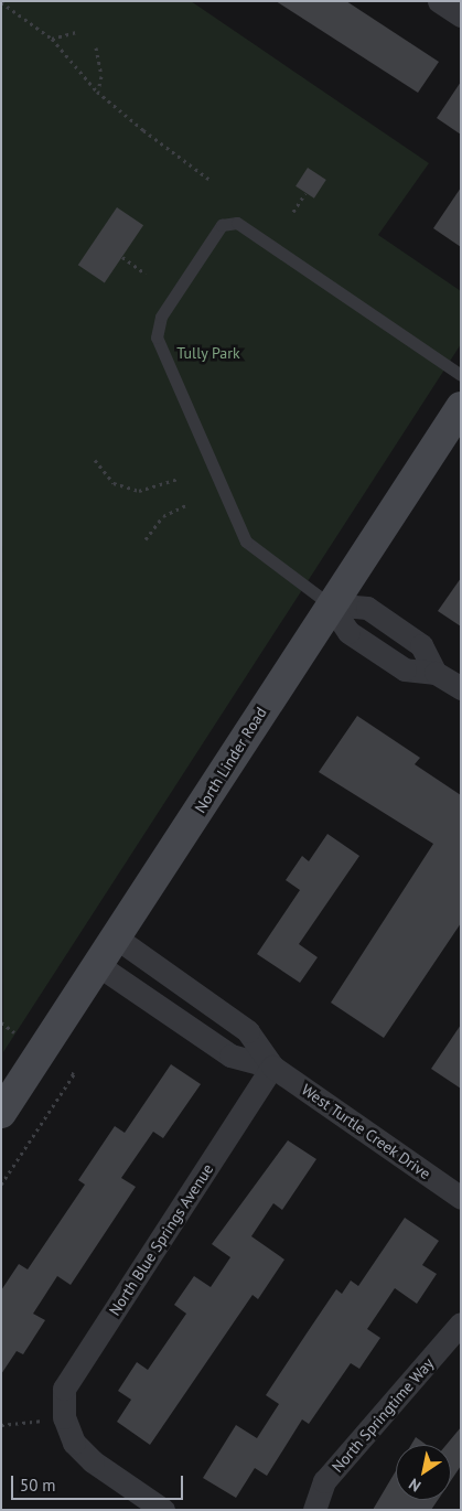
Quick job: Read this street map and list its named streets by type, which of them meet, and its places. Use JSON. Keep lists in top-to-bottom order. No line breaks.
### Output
{"streets":{"main road":["North Linder Road"],"street":["West Turtle Creek Drive","North Blue Springs Avenue","North Springtime Way"]},"crossings":[["North Linder Road","West Turtle Creek Drive"],["West Turtle Creek Drive","North Blue Springs Avenue"]],"parks":["Tully Park"],"scale_bar":"50 m","north":"bottom left"}
